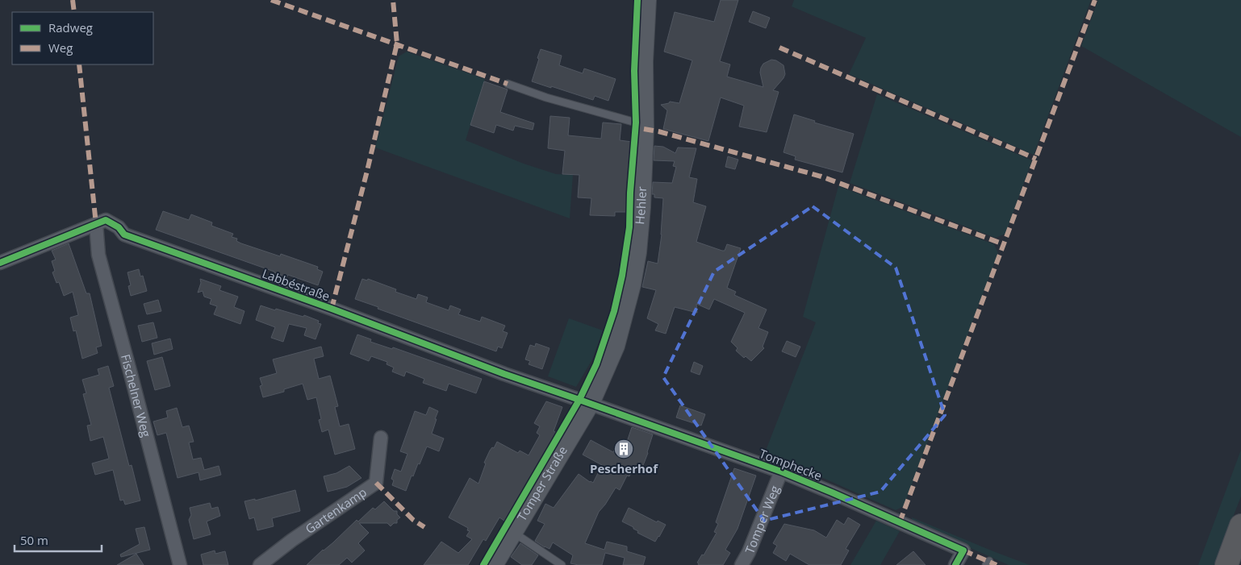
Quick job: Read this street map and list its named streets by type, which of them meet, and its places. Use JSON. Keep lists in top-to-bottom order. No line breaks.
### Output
{"streets":{"main road":["Hehler","Tomper Straße"],"street":["Labbéstraße","Fischelner Weg","Tomphecke","Gartenkamp","Tomper Weg"]},"crossings":[["Hehler","Labbéstraße"],["Hehler","Tomphecke"],["Hehler","Tomper Straße"],["Labbéstraße","Fischelner Weg"],["Labbéstraße","Tomphecke"],["Labbéstraße","Tomper Straße"],["Tomphecke","Tomper Straße"],["Tomphecke","Tomper Weg"]],"places":{"building":["Pescherhof"]},"legend":["Radweg","Weg"],"scale_bar":"50 m"}
